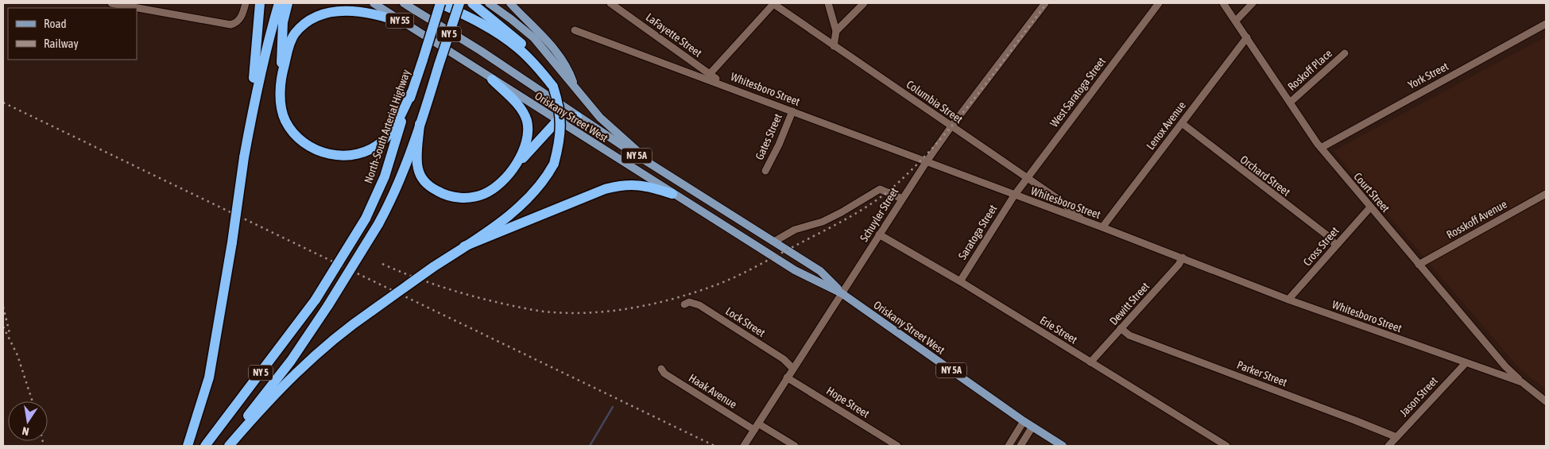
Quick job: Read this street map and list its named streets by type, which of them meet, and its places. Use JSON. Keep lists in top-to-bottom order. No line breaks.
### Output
{"streets":{"highway":["NY 5","North-South Arterial Highway"],"main road":["NY 5S","Oriskany Street West","NY 5A"],"street":["LaFayette Street","Roskoff Place","York Street","Whitesboro Street","West Saratoga Street","Columbia Street","Lenox Avenue","Gates Street","Orchard Street","Court Street","Schuyler Street","Rosskoff Avenue","Saratoga Street","Cross Street","Dewitt Street","Lock Street","Erie Street","Parker Street","Haak Avenue","Jason Street","Hope Street"]},"crossings":[["LaFayette Street","Whitesboro Street"],["Roskoff Place","Court Street"],["York Street","Court Street"],["Whitesboro Street","West Saratoga Street"],["Whitesboro Street","Columbia Street"],["Whitesboro Street","Lenox Avenue"],["Whitesboro Street","Gates Street"],["Whitesboro Street","Court Street"],["Whitesboro Street","Schuyler Street"],["Whitesboro Street","Saratoga Street"],["Whitesboro Street","Cross Street"],["Whitesboro Street","Dewitt Street"],["Whitesboro Street","Jason Street"],["West Saratoga Street","Columbia Street"],["West Saratoga Street","Saratoga Street"],["Columbia Street","Schuyler Street"],["Oriskany Street West","Schuyler Street"],["Lenox Avenue","Orchard Street"],["Lenox Avenue","Court Street"],["Orchard Street","Cross Street"],["Court Street","Rosskoff Avenue"],["Court Street","Cross Street"],["Schuyler Street","Lock Street"],["Schuyler Street","Erie Street"],["Schuyler Street","Haak Avenue"],["Schuyler Street","Hope Street"],["Saratoga Street","Erie Street"],["Dewitt Street","Erie Street"],["Dewitt Street","Parker Street"],["Parker Street","Jason Street"]],"legend":["Road","Railway"],"north":"bottom"}
